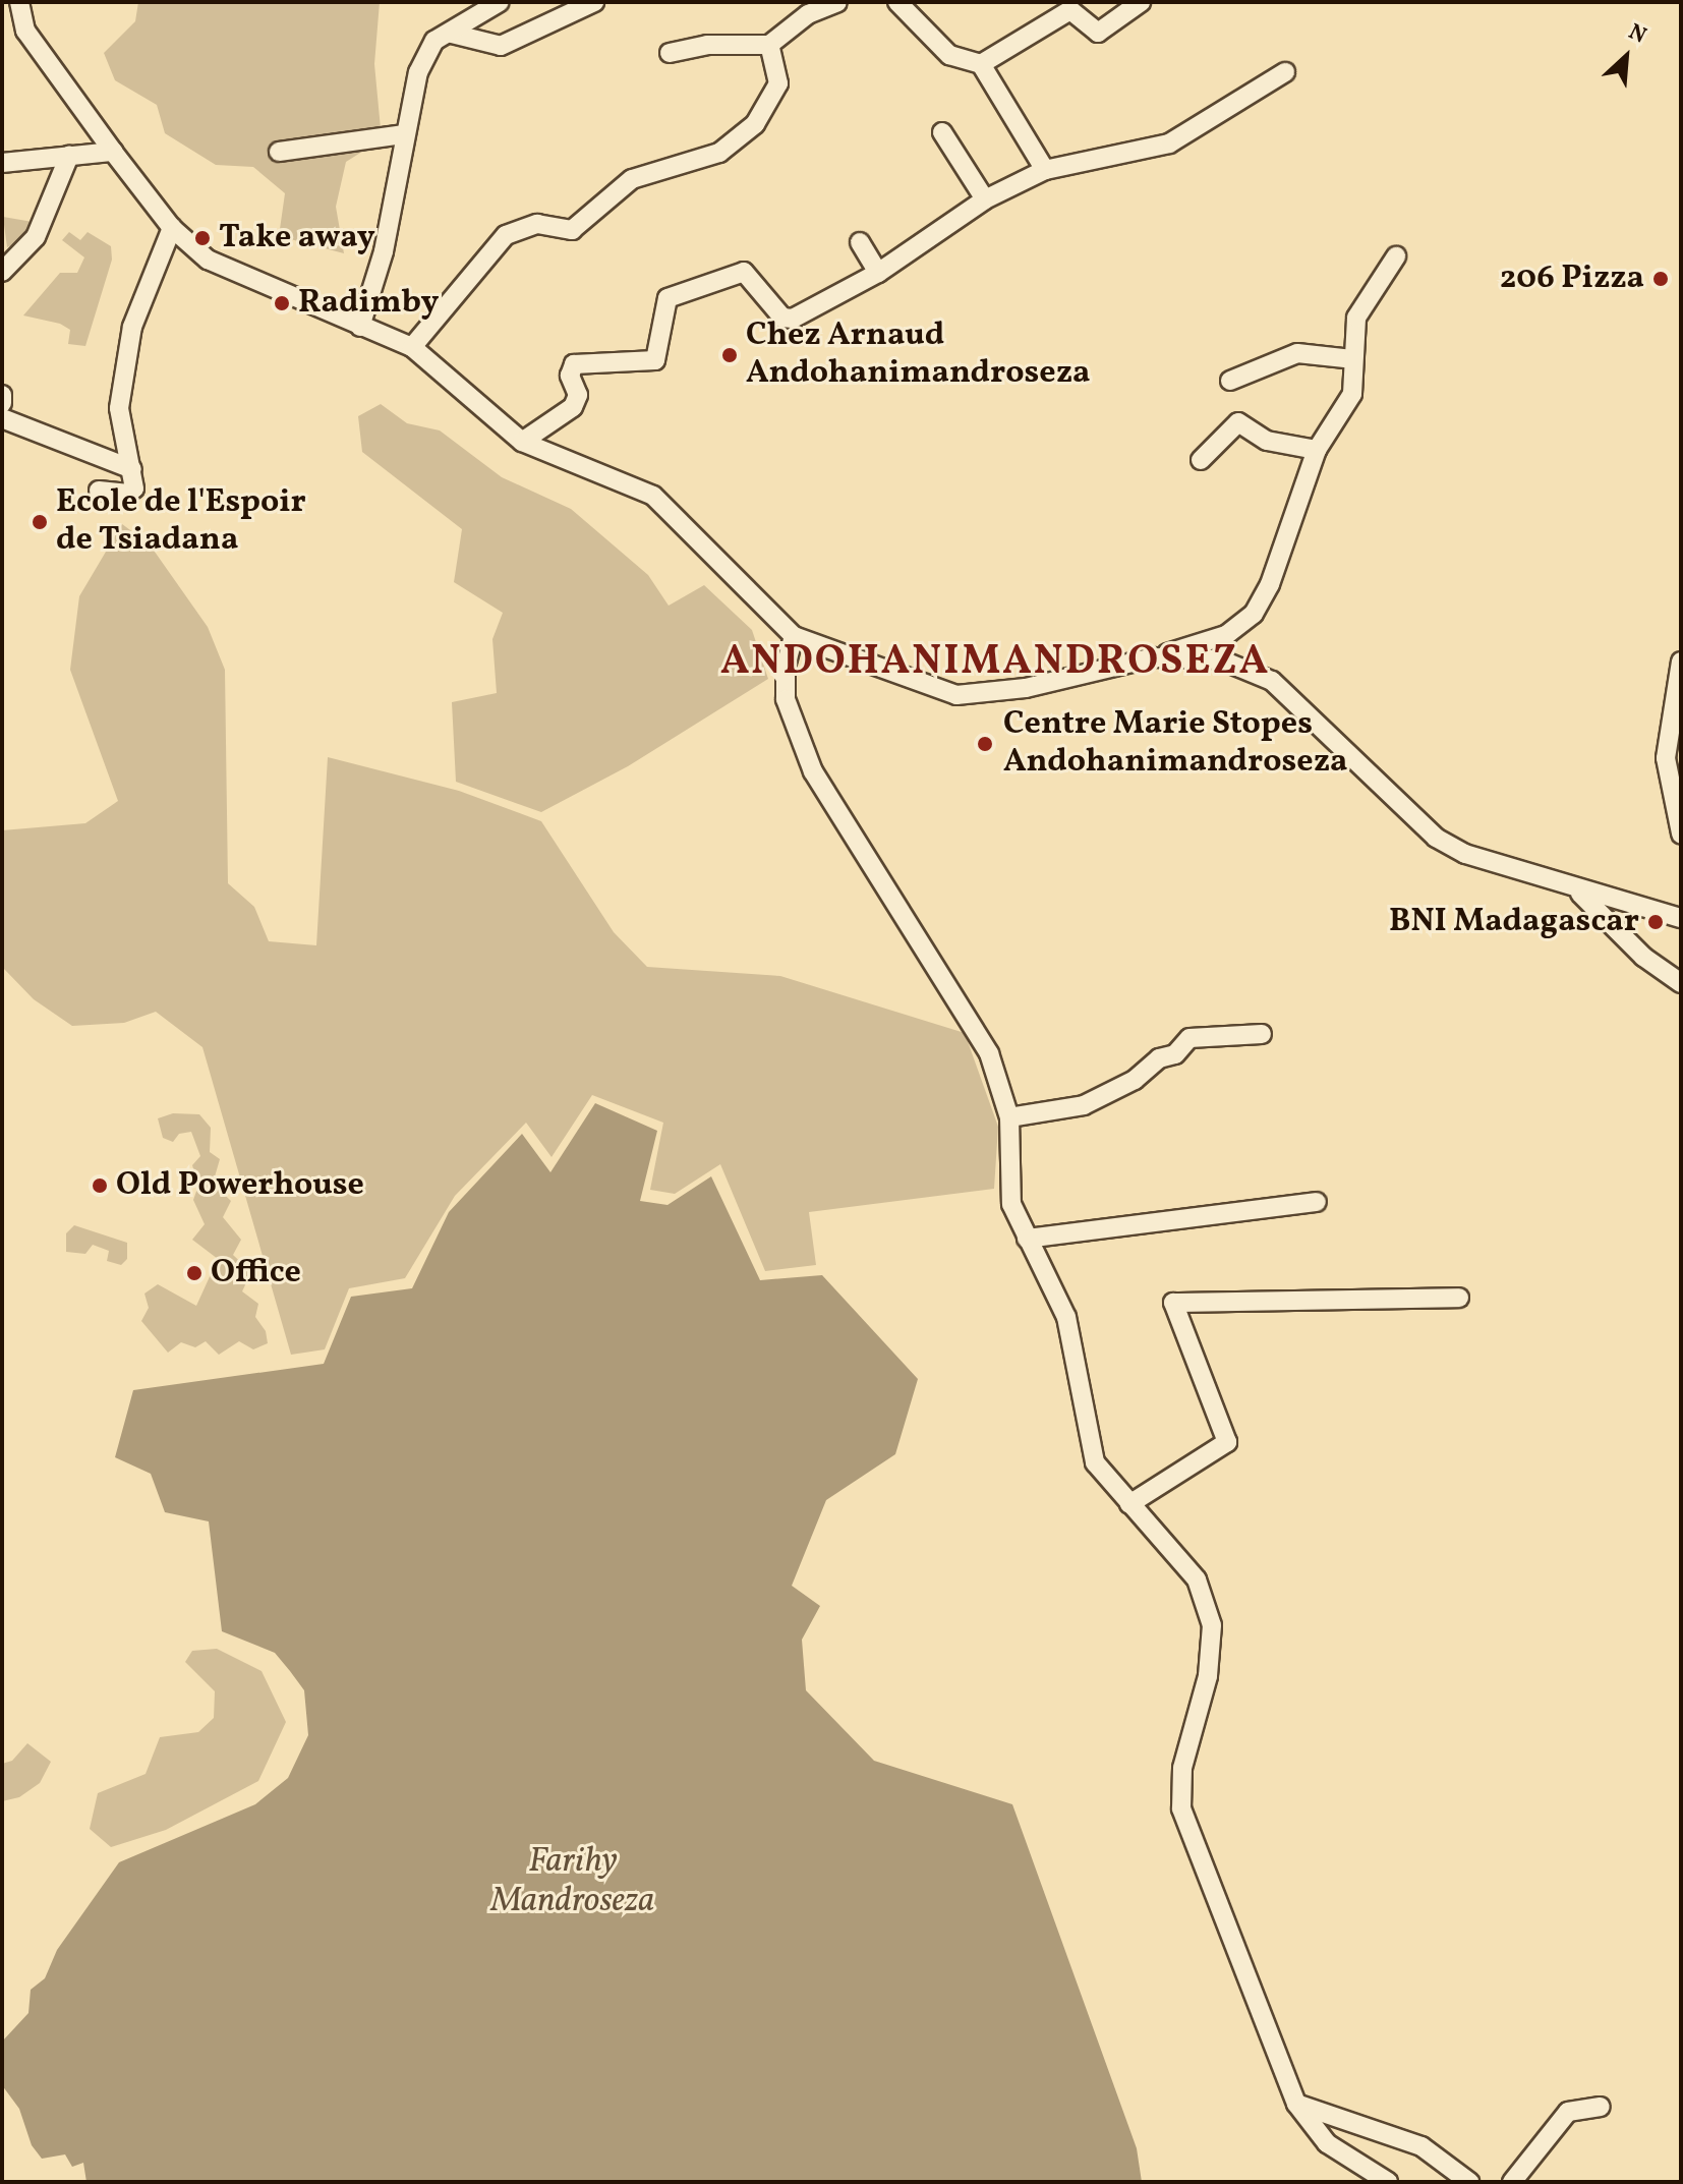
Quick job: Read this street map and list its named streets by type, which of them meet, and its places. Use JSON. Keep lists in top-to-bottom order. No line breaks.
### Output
{"districts":["ANDOHANIMANDROSEZA"],"water":["Farihy Mandroseza"],"places":["Take away","206 Pizza","Radimby","Chez Arnaud Andohanimandroseza","Ecole de l'Espoir de Tsiadana","Centre Marie Stopes Andohanimandroseza","BNI Madagascar","Old Powerhouse","Office"],"north":"top right"}
